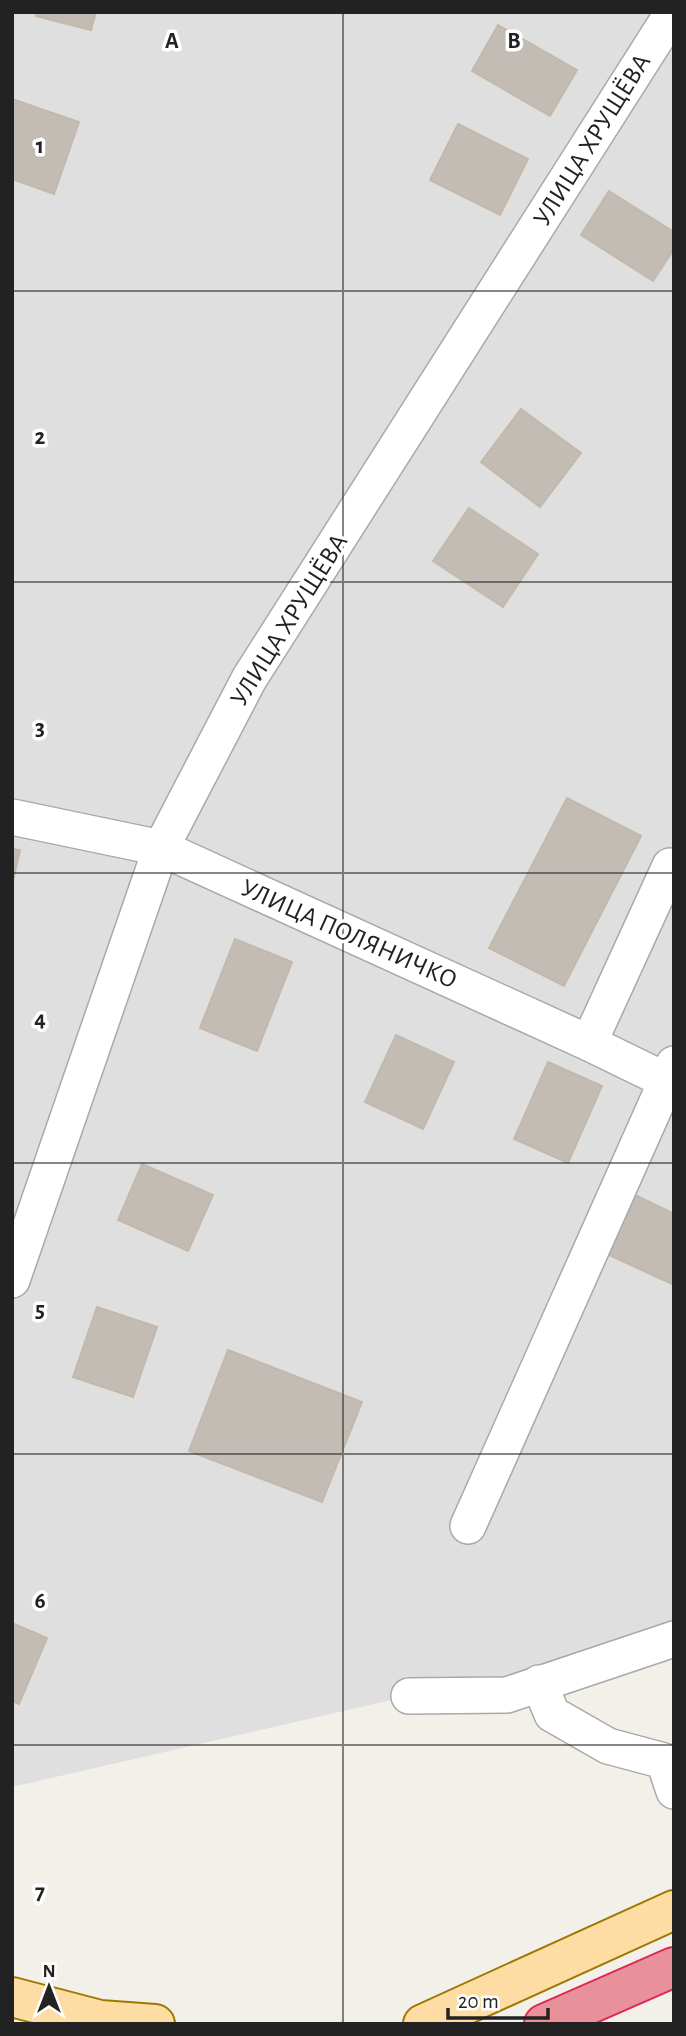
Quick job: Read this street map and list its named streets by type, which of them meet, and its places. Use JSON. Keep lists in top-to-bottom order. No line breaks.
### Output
{"streets":{"street":["УЛИЦА ХРУЩЁВА","УЛИЦА ПОЛЯНИЧКО"]},"crossings":[["УЛИЦА ХРУЩЁВА","УЛИЦА ПОЛЯНИЧКО"]],"scale_bar":"20 m","north":"top","grid":{"columns":["A","B"],"rows":["1","2","3","4","5","6","7"]}}
